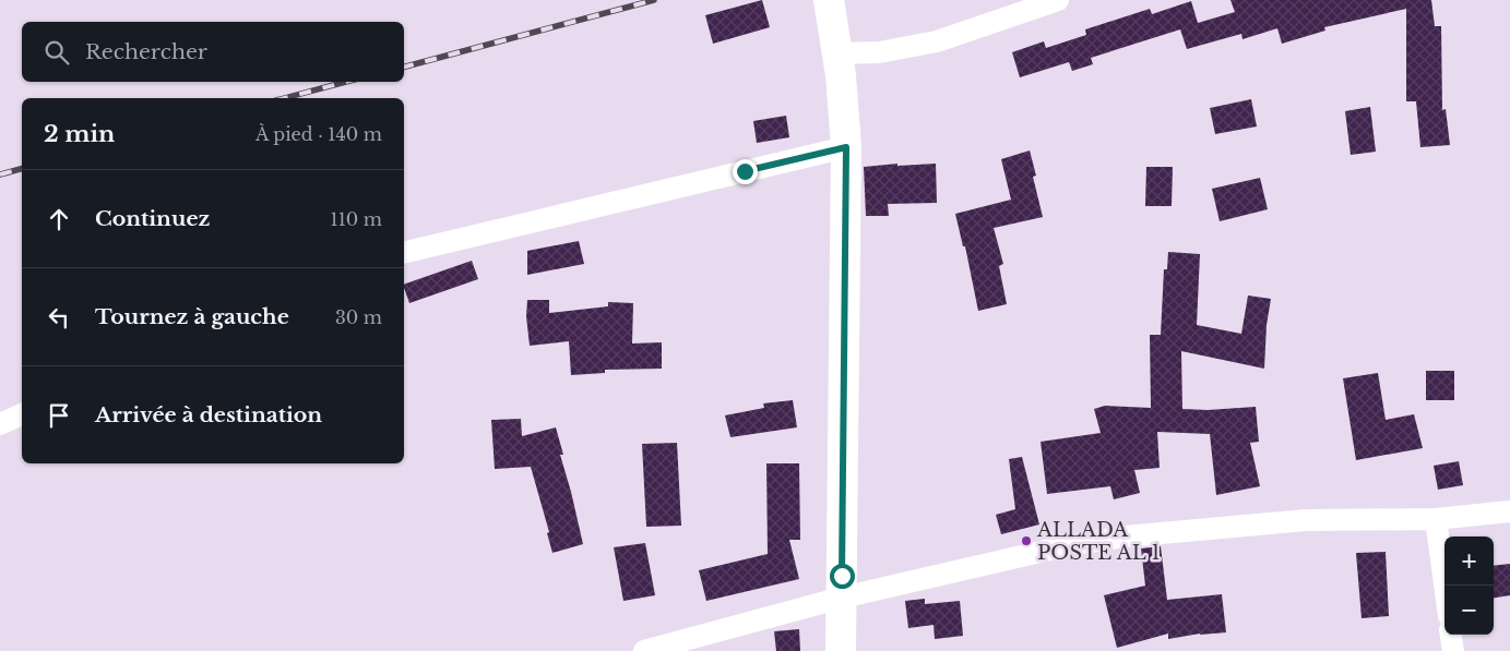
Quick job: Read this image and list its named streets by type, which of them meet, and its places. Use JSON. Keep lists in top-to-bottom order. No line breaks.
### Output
{"places":["ALLADA POSTE AL 1"],"page":{"search":"Rechercher","heading":["2 min","À pied · 140 m"],"list":[["Continuez","110 m"],["Tournez à gauche","30 m"],"Arrivée à destination"],"map_buttons":["+","−"]}}
